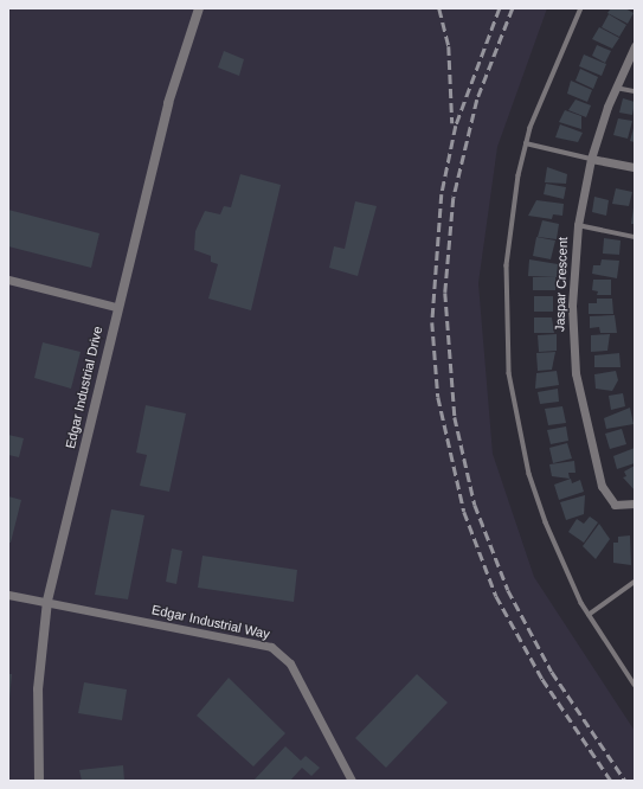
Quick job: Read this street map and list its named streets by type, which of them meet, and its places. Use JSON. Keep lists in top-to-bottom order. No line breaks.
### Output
{"streets":{"street":["Jaspar Crescent","Edgar Industrial Drive","Edgar Industrial Way"]},"crossings":[["Edgar Industrial Drive","Edgar Industrial Way"]]}
